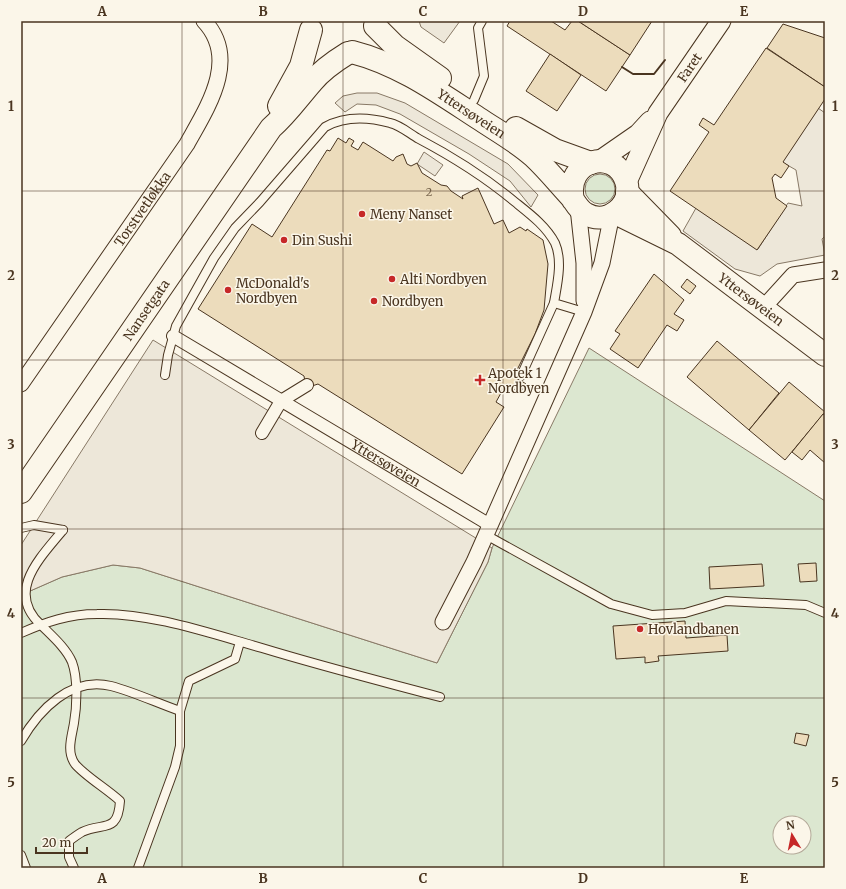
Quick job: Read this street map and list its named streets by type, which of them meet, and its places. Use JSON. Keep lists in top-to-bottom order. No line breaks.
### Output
{"streets":{"main road":["Yttersøveien","Nansetgata"],"street":["Faret","Torstvetløkka"]},"crossings":[["Faret","Yttersøveien"],["Yttersøveien","Nansetgata"]],"places":{"other":["Meny Nanset","Din Sushi","Alti Nordbyen","McDonald's Nordbyen","Nordbyen","Hovlandbanen"],"health":["Apotek 1 Nordbyen"]},"house_numbers":["2"],"scale_bar":"20 m","north":"top","grid":{"columns":["A","B","C","D","E"],"rows":["1","2","3","4","5"]}}
